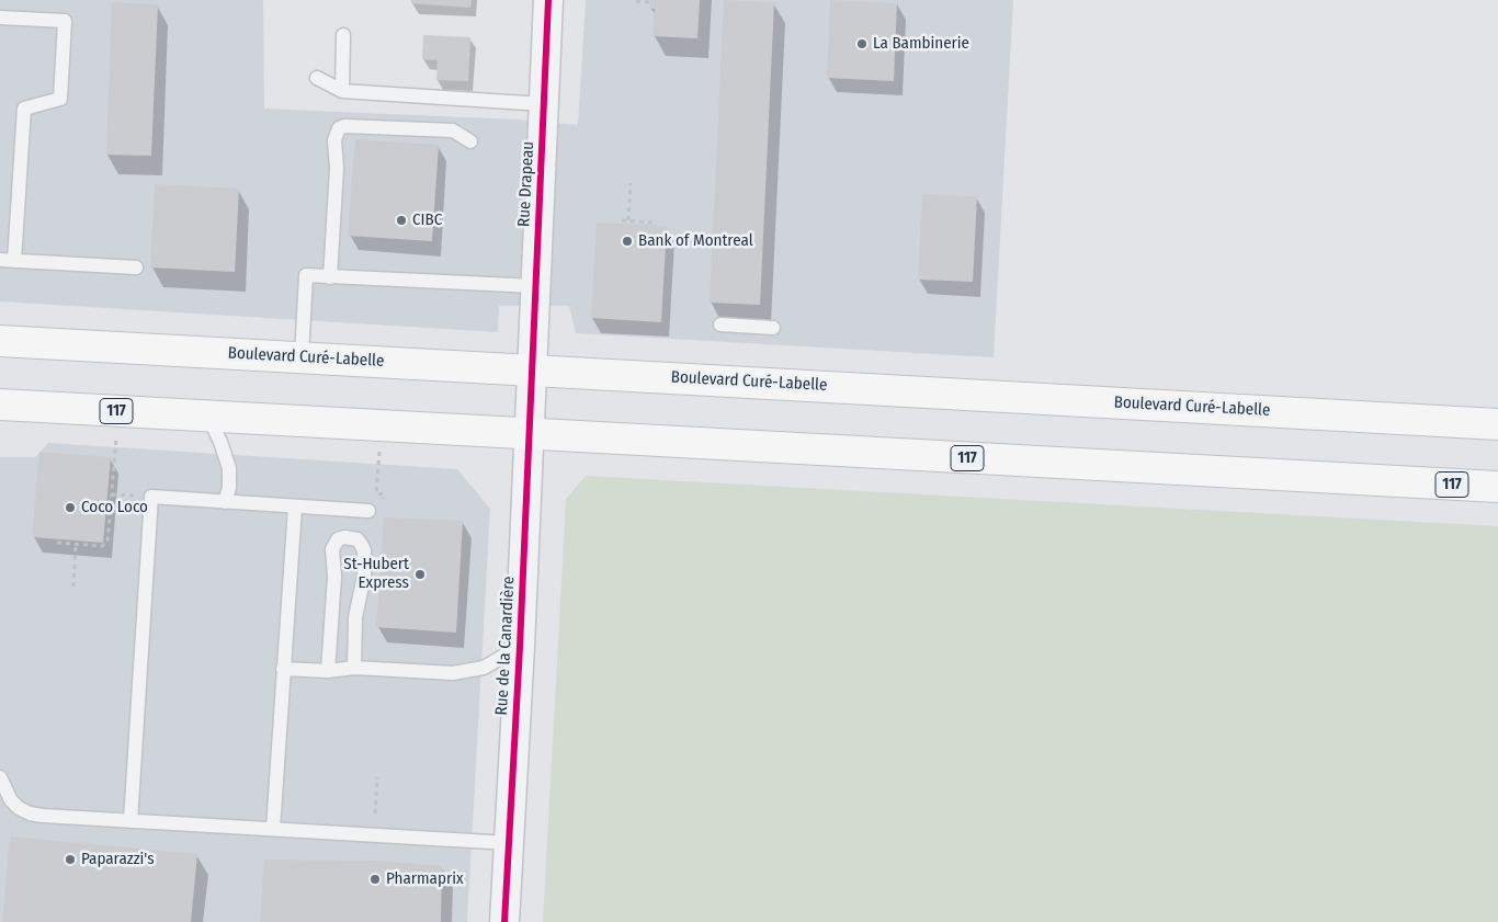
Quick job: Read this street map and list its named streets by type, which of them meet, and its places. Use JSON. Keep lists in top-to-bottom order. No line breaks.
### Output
{"streets":{"main road":["Boulevard Curé-Labelle","117"],"street":["Rue Drapeau","Rue de la Canardière"]},"crossings":[["Rue Drapeau","Boulevard Curé-Labelle"],["Rue Drapeau","Rue de la Canardière"],["Boulevard Curé-Labelle","Rue de la Canardière"],["117","Rue de la Canardière"]],"places":["La Bambinerie","CIBC","Bank of Montreal","Coco Loco","St-Hubert Express","Paparazzi's","Pharmaprix"]}
